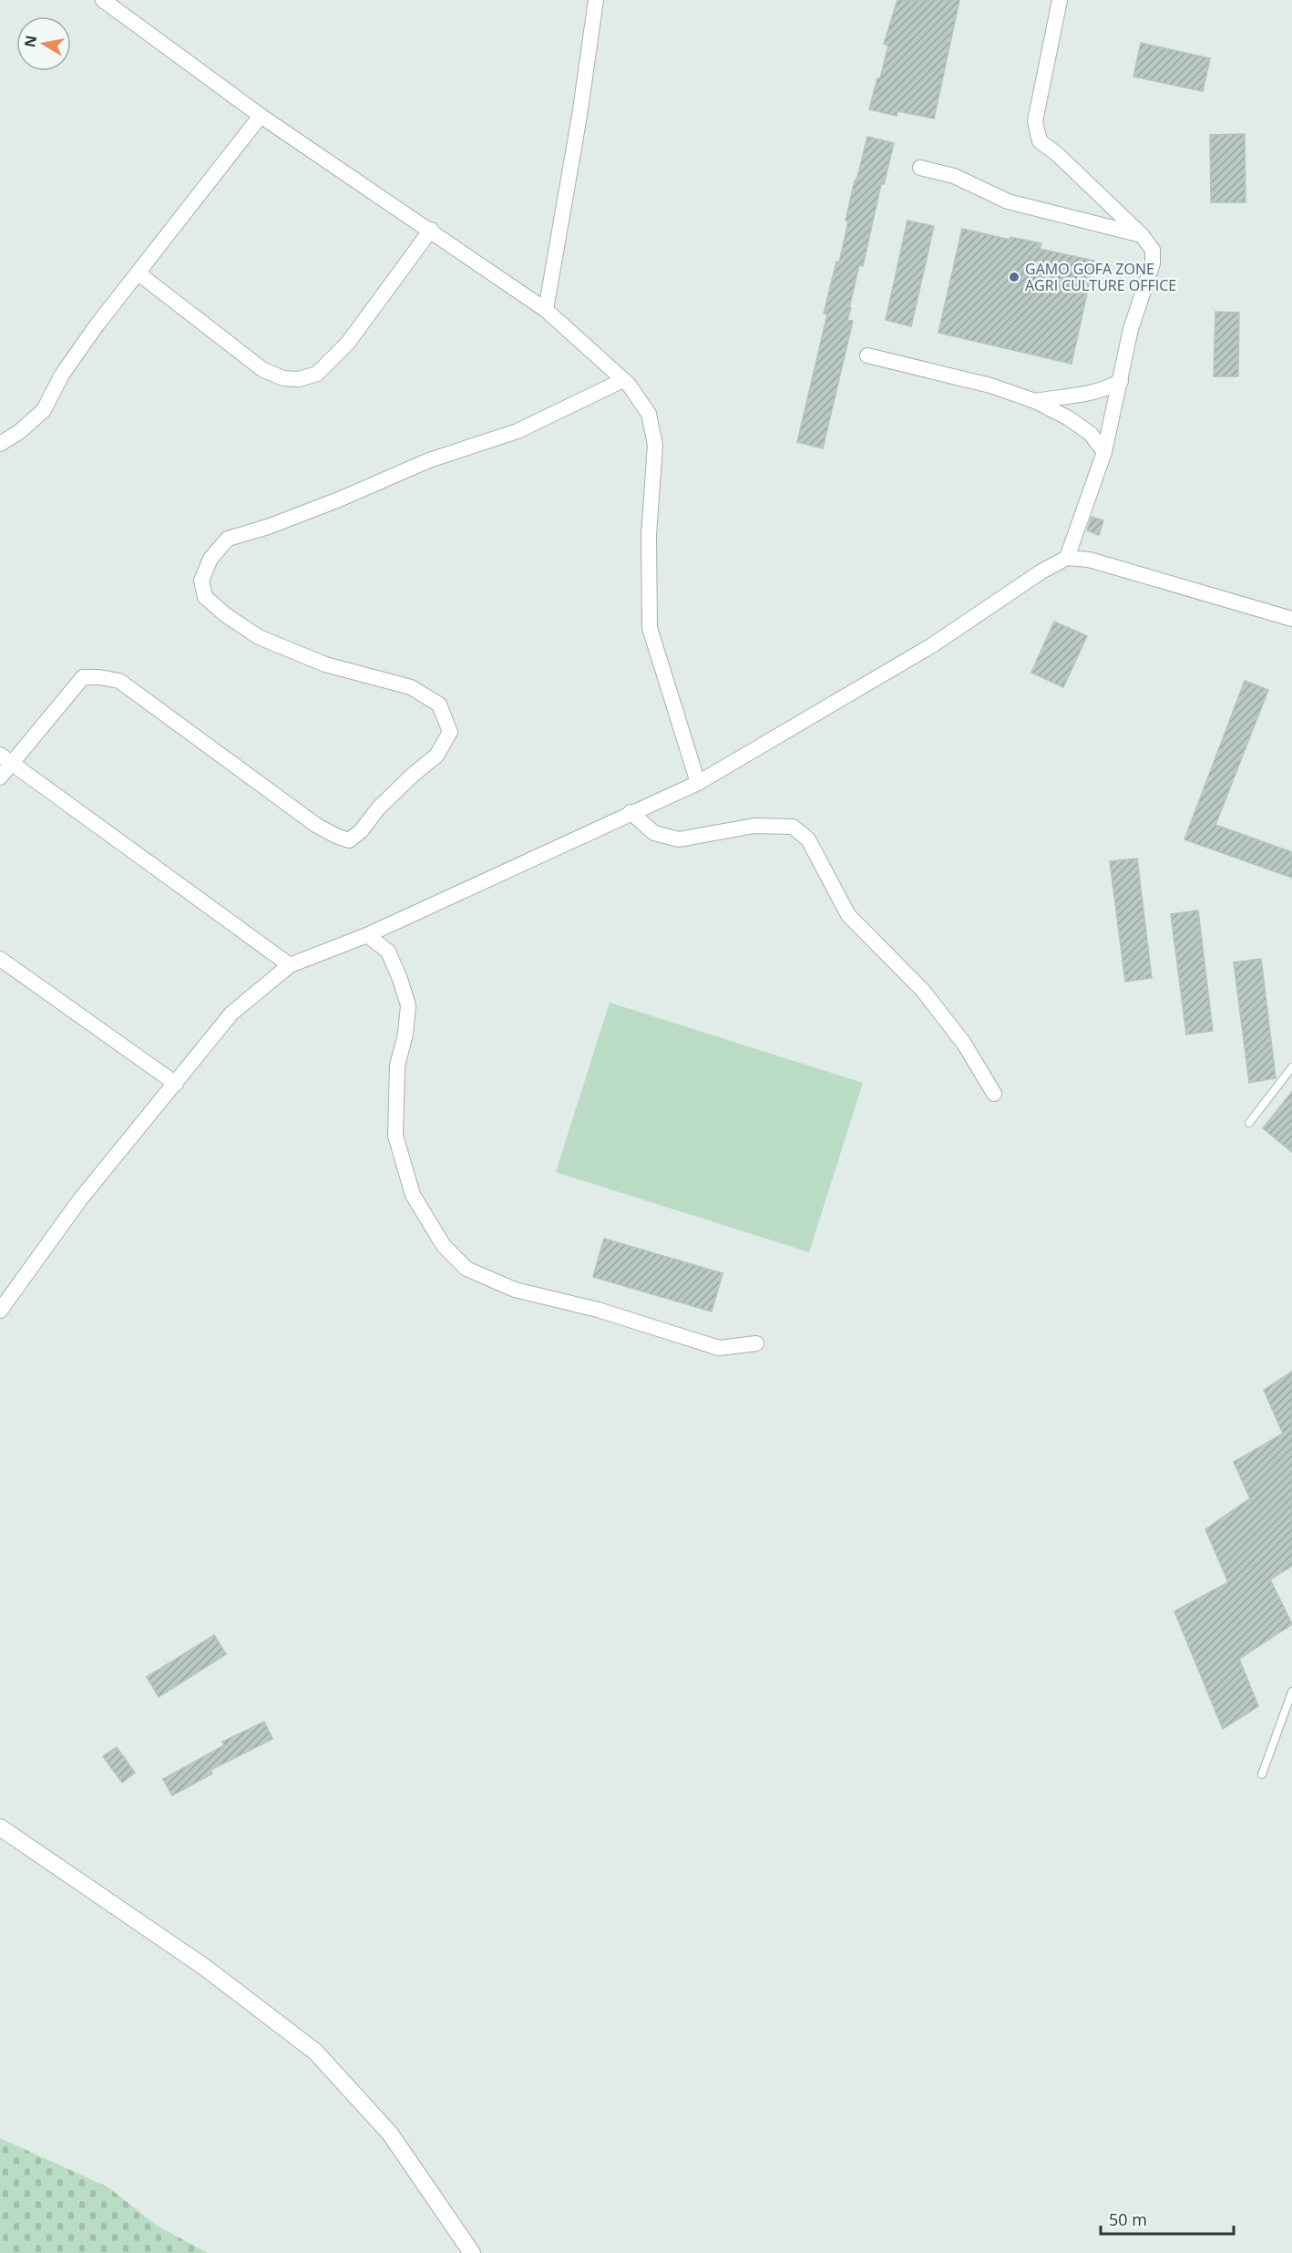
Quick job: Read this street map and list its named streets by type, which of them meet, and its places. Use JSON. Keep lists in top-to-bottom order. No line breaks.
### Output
{"places":["GAMO GOFA ZONE AGRI CULTURE OFFICE"],"scale_bar":"50 m","north":"left"}
